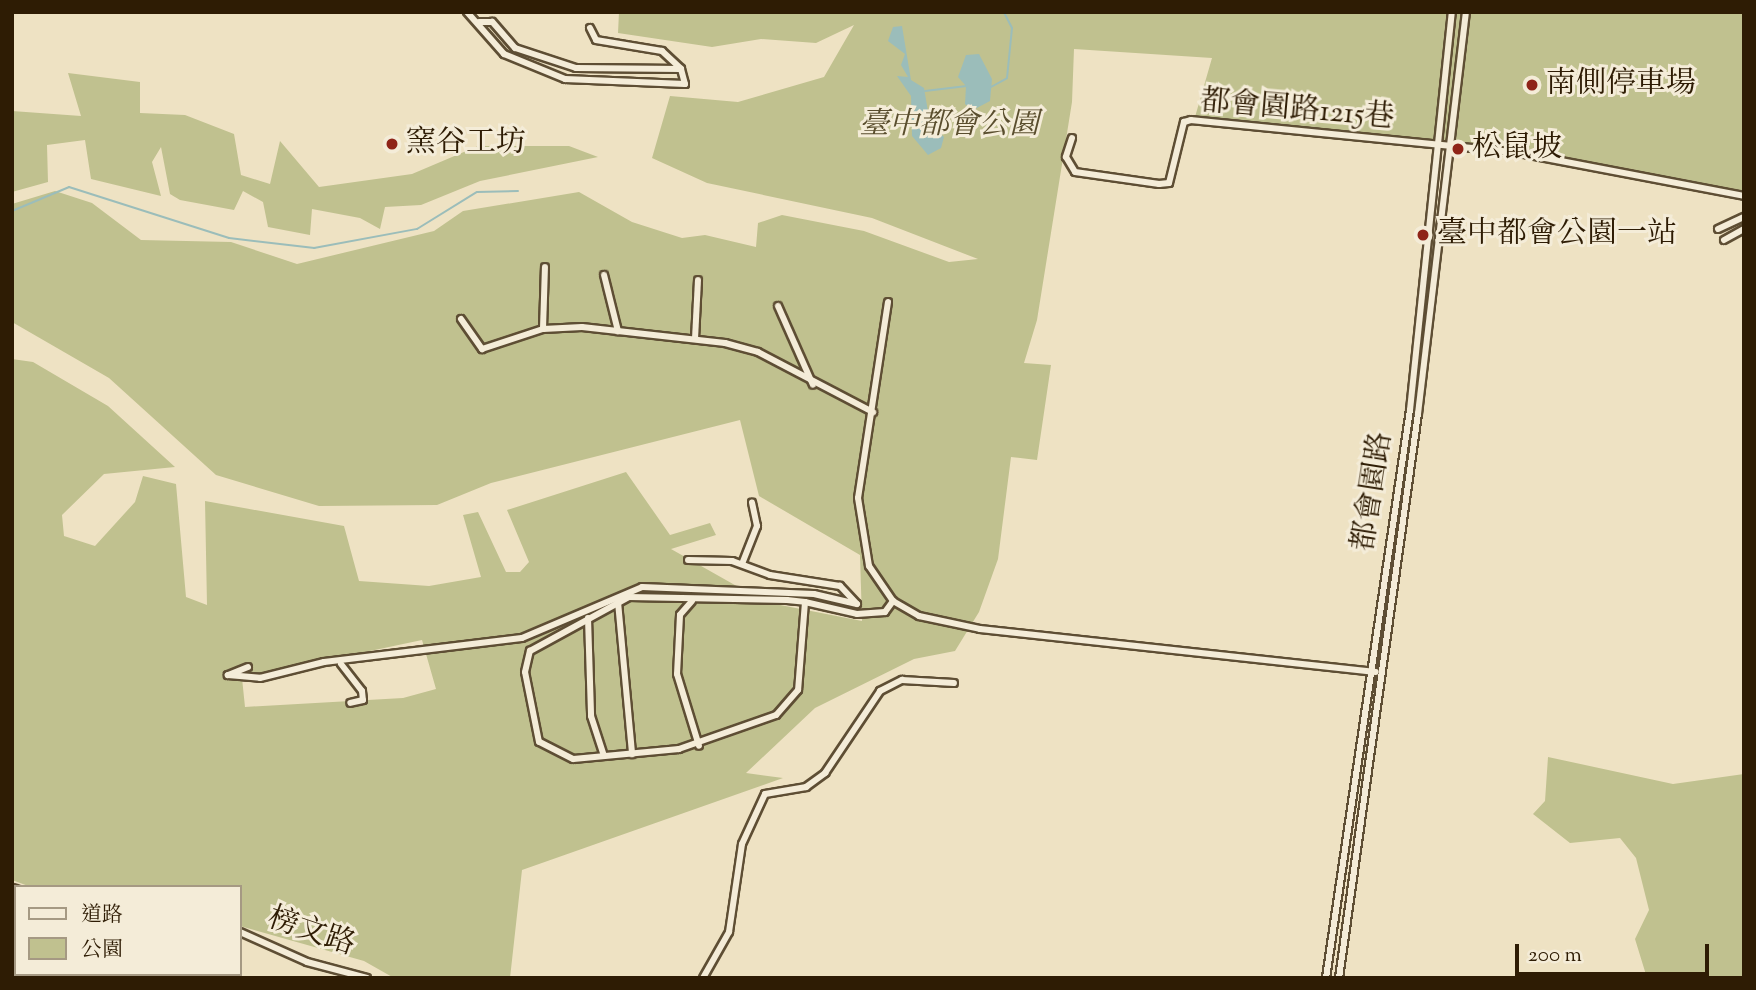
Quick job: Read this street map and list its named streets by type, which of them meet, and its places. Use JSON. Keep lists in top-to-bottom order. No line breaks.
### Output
{"streets":{"street":["都會園路1215巷","都會園路","榜文路"]},"crossings":[["都會園路1215巷","都會園路"]],"parks":["臺中都會公園"],"places":["南側停車場","窯谷工坊","松鼠坡","臺中都會公園一站"],"legend":["道路","公園"],"scale_bar":"200 m"}
